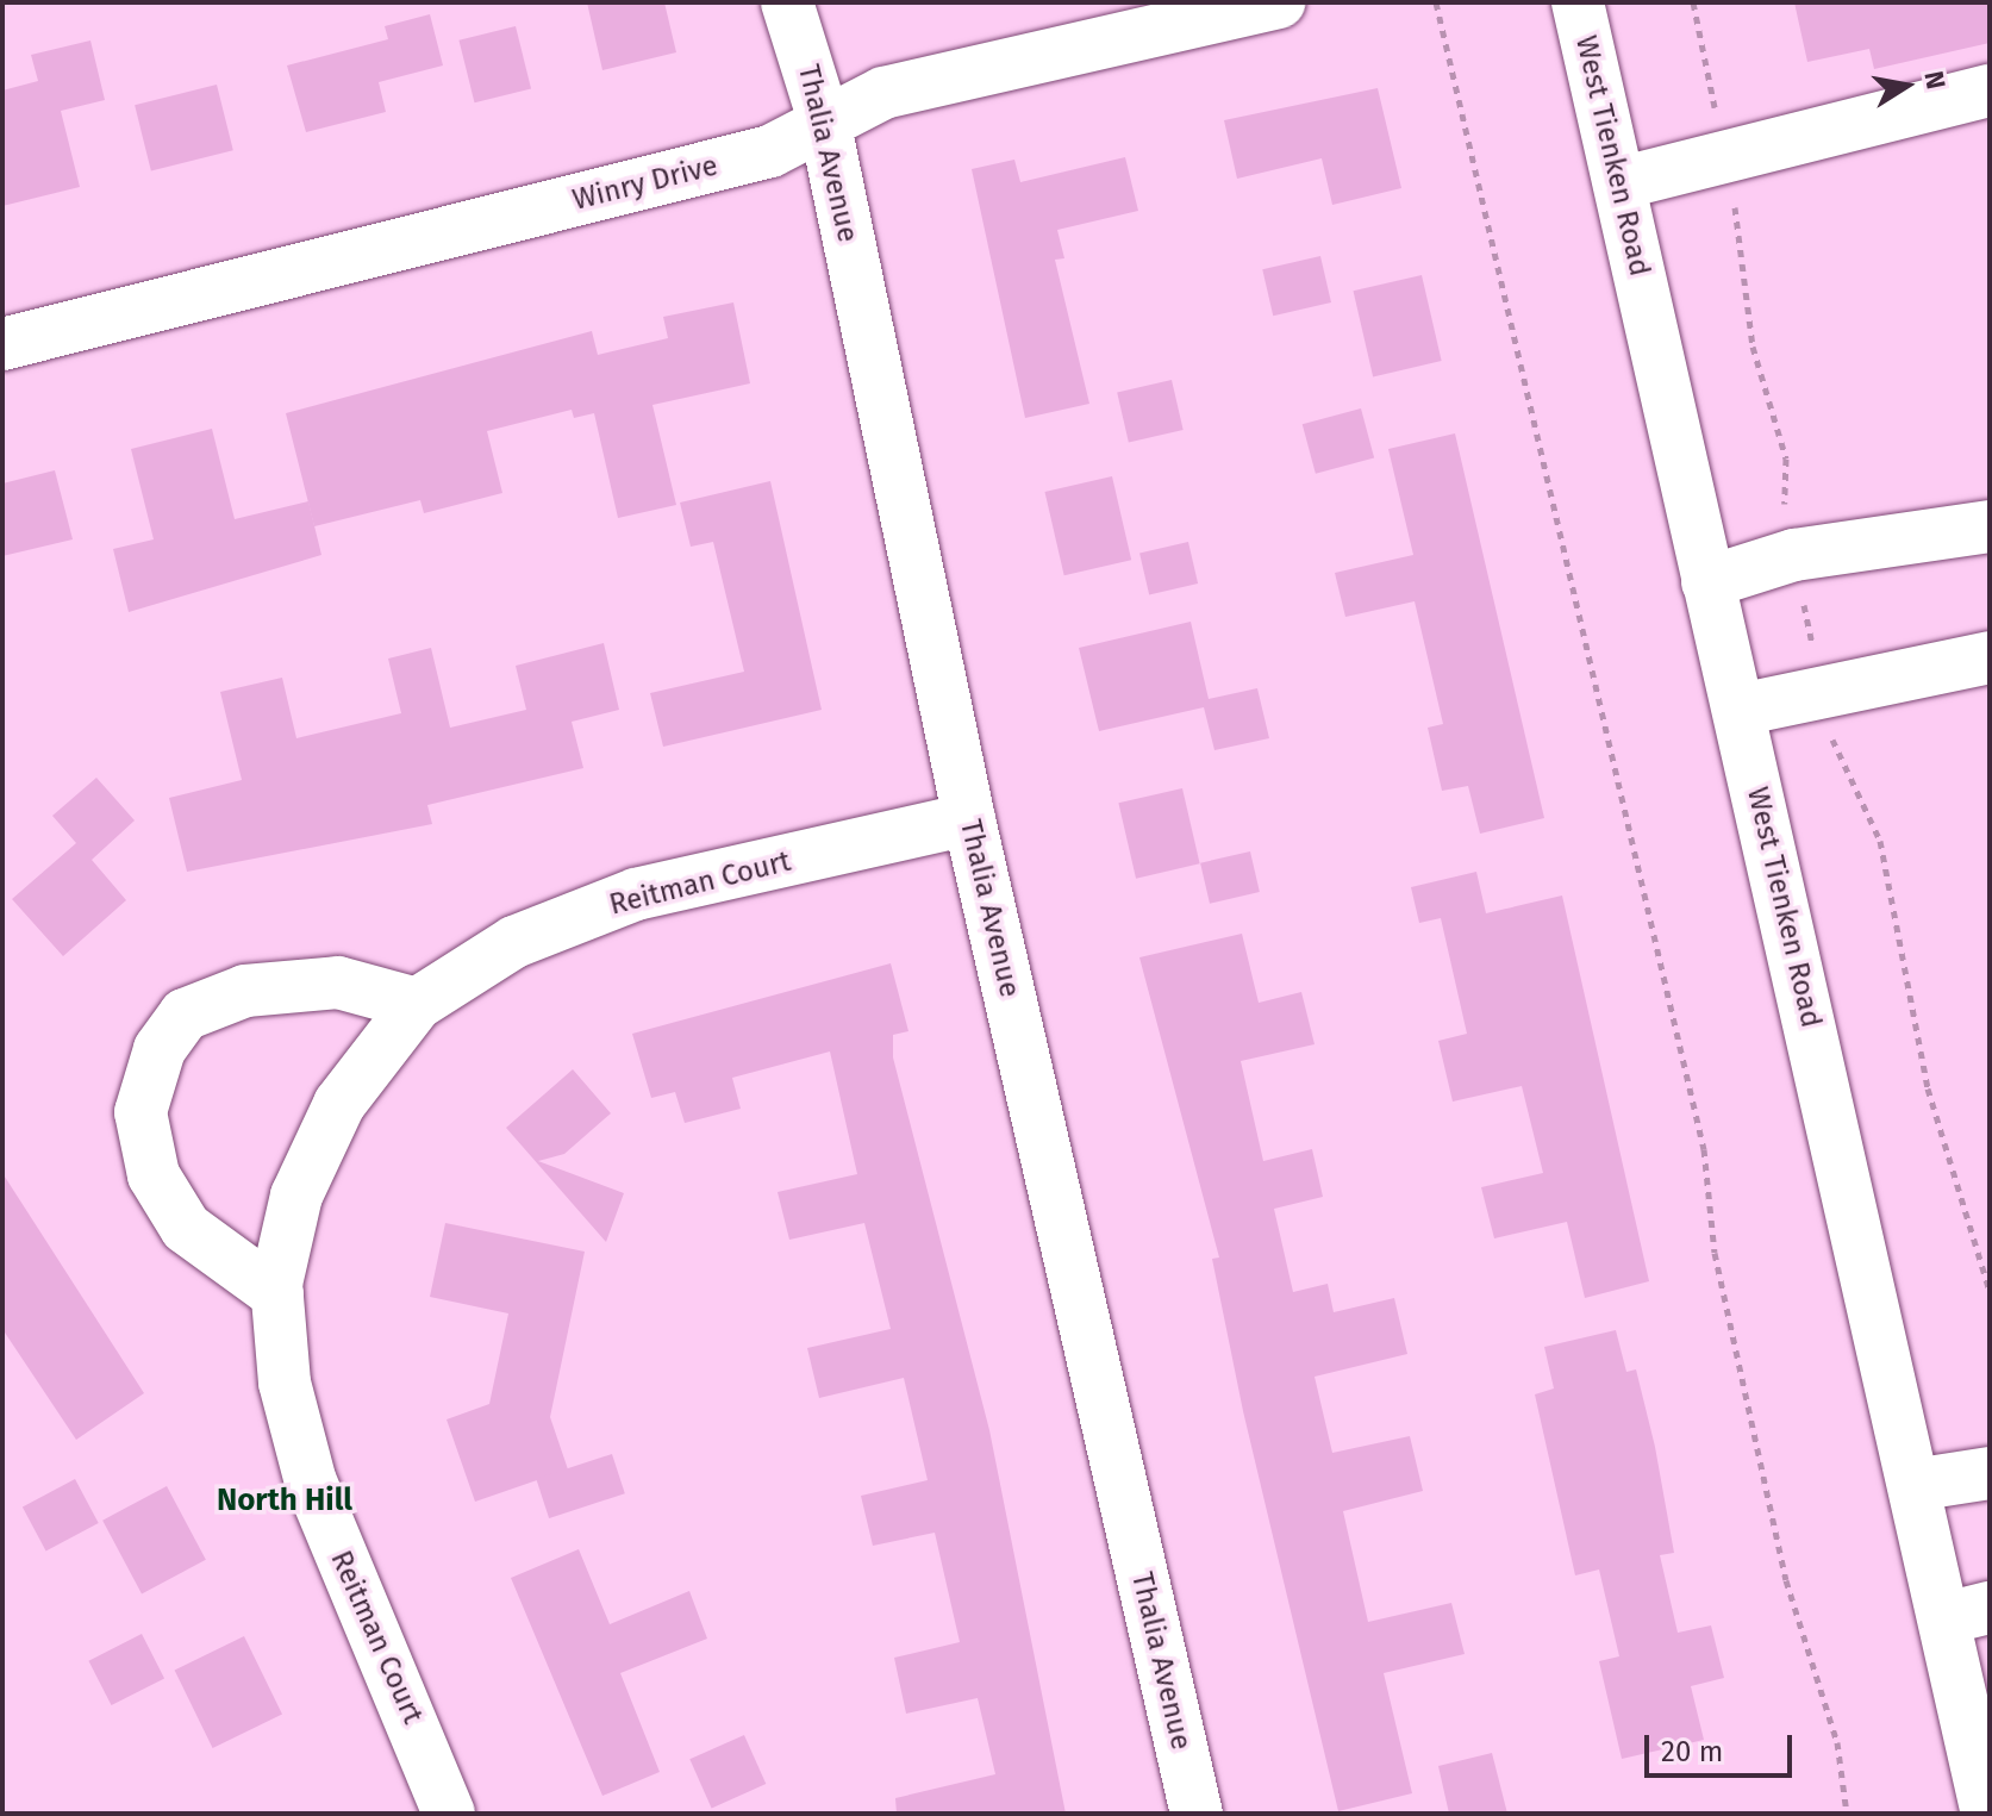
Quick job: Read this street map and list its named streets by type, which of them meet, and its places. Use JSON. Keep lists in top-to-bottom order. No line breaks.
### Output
{"streets":{"street":["Thalia Avenue","West Tienken Road","Winry Drive","Reitman Court"]},"crossings":[["Thalia Avenue","Winry Drive"],["Thalia Avenue","Reitman Court"]],"districts":["North Hill"],"scale_bar":"20 m","north":"right"}
